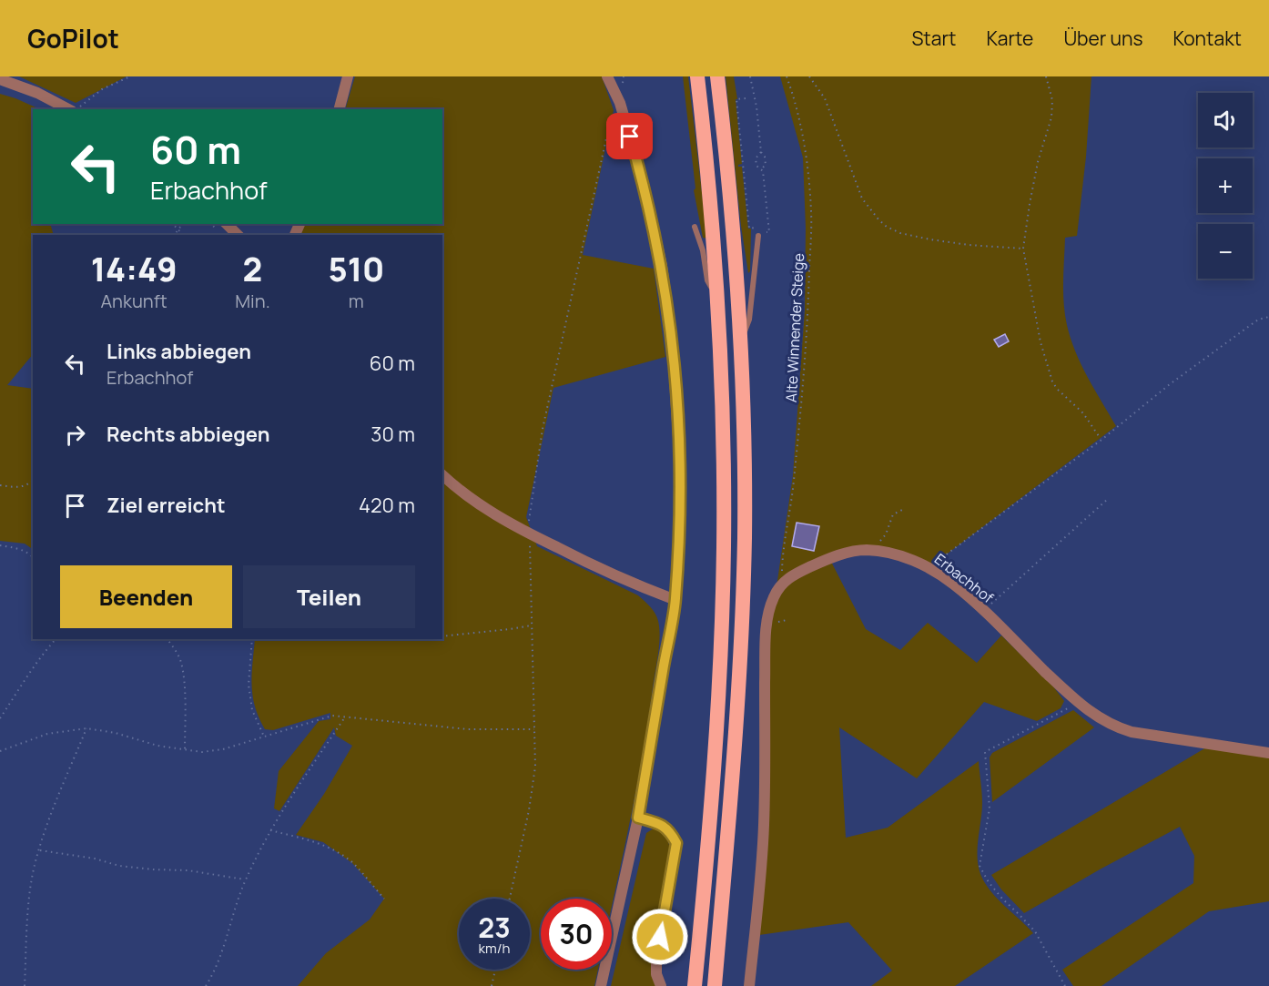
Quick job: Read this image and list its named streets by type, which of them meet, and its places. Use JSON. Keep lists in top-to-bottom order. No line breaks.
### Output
{"streets":{"street":["Erbachhof"],"path":["Alte Winnender Steige"]},"crossings":[["Alte Winnender Steige","Erbachhof"]],"page":{"header":"GoPilot","nav":["Start","Karte","Über uns","Kontakt"],"map_buttons":["+","−"],"turn":["60 m","Erbachhof"],"eta":["14:49","Ankunft","2","Min.","510","m"],"list":[{"name":"Links abbiegen","note":"Erbachhof","value":"60 m"},{"name":"Rechts abbiegen","value":"30 m"},{"name":"Ziel erreicht","value":"420 m"}],"buttons":["Beenden","Teilen"],"speed":"23 km/h","limit":"30"}}
